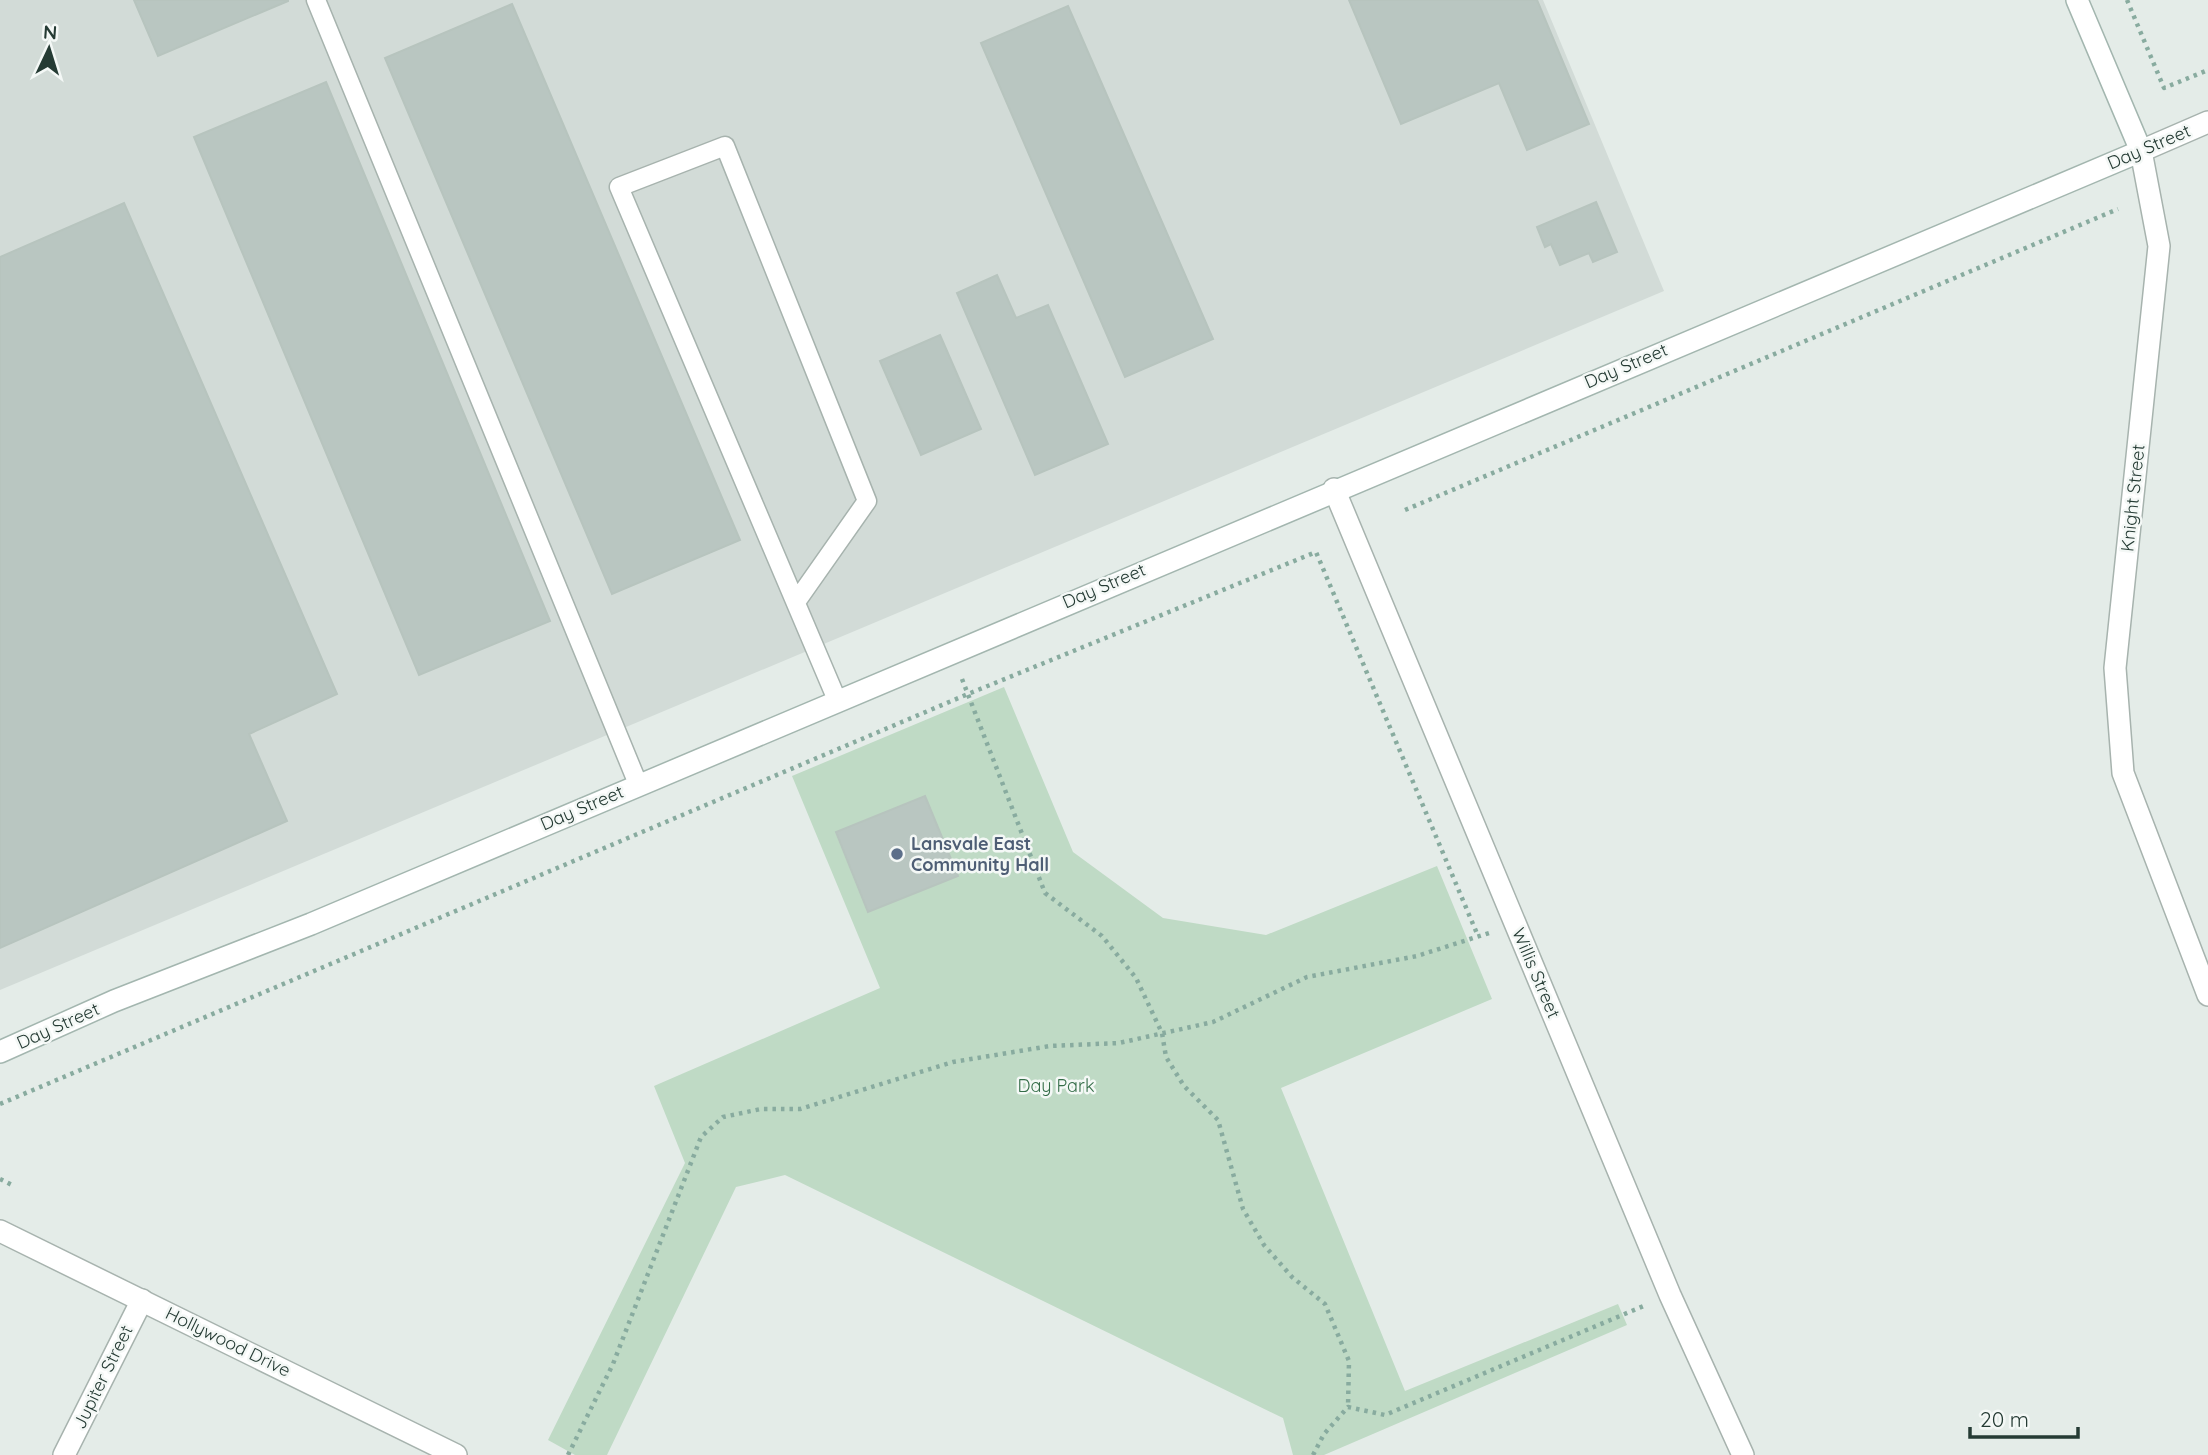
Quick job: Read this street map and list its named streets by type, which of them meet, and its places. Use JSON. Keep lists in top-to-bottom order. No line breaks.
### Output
{"streets":{"street":["Day Street","Knight Street","Willis Street","Hollywood Drive","Jupiter Street"]},"crossings":[["Day Street","Knight Street"],["Day Street","Willis Street"],["Hollywood Drive","Jupiter Street"]],"parks":["Day Park"],"places":["Lansvale East Community Hall"],"scale_bar":"20 m","north":"top"}
